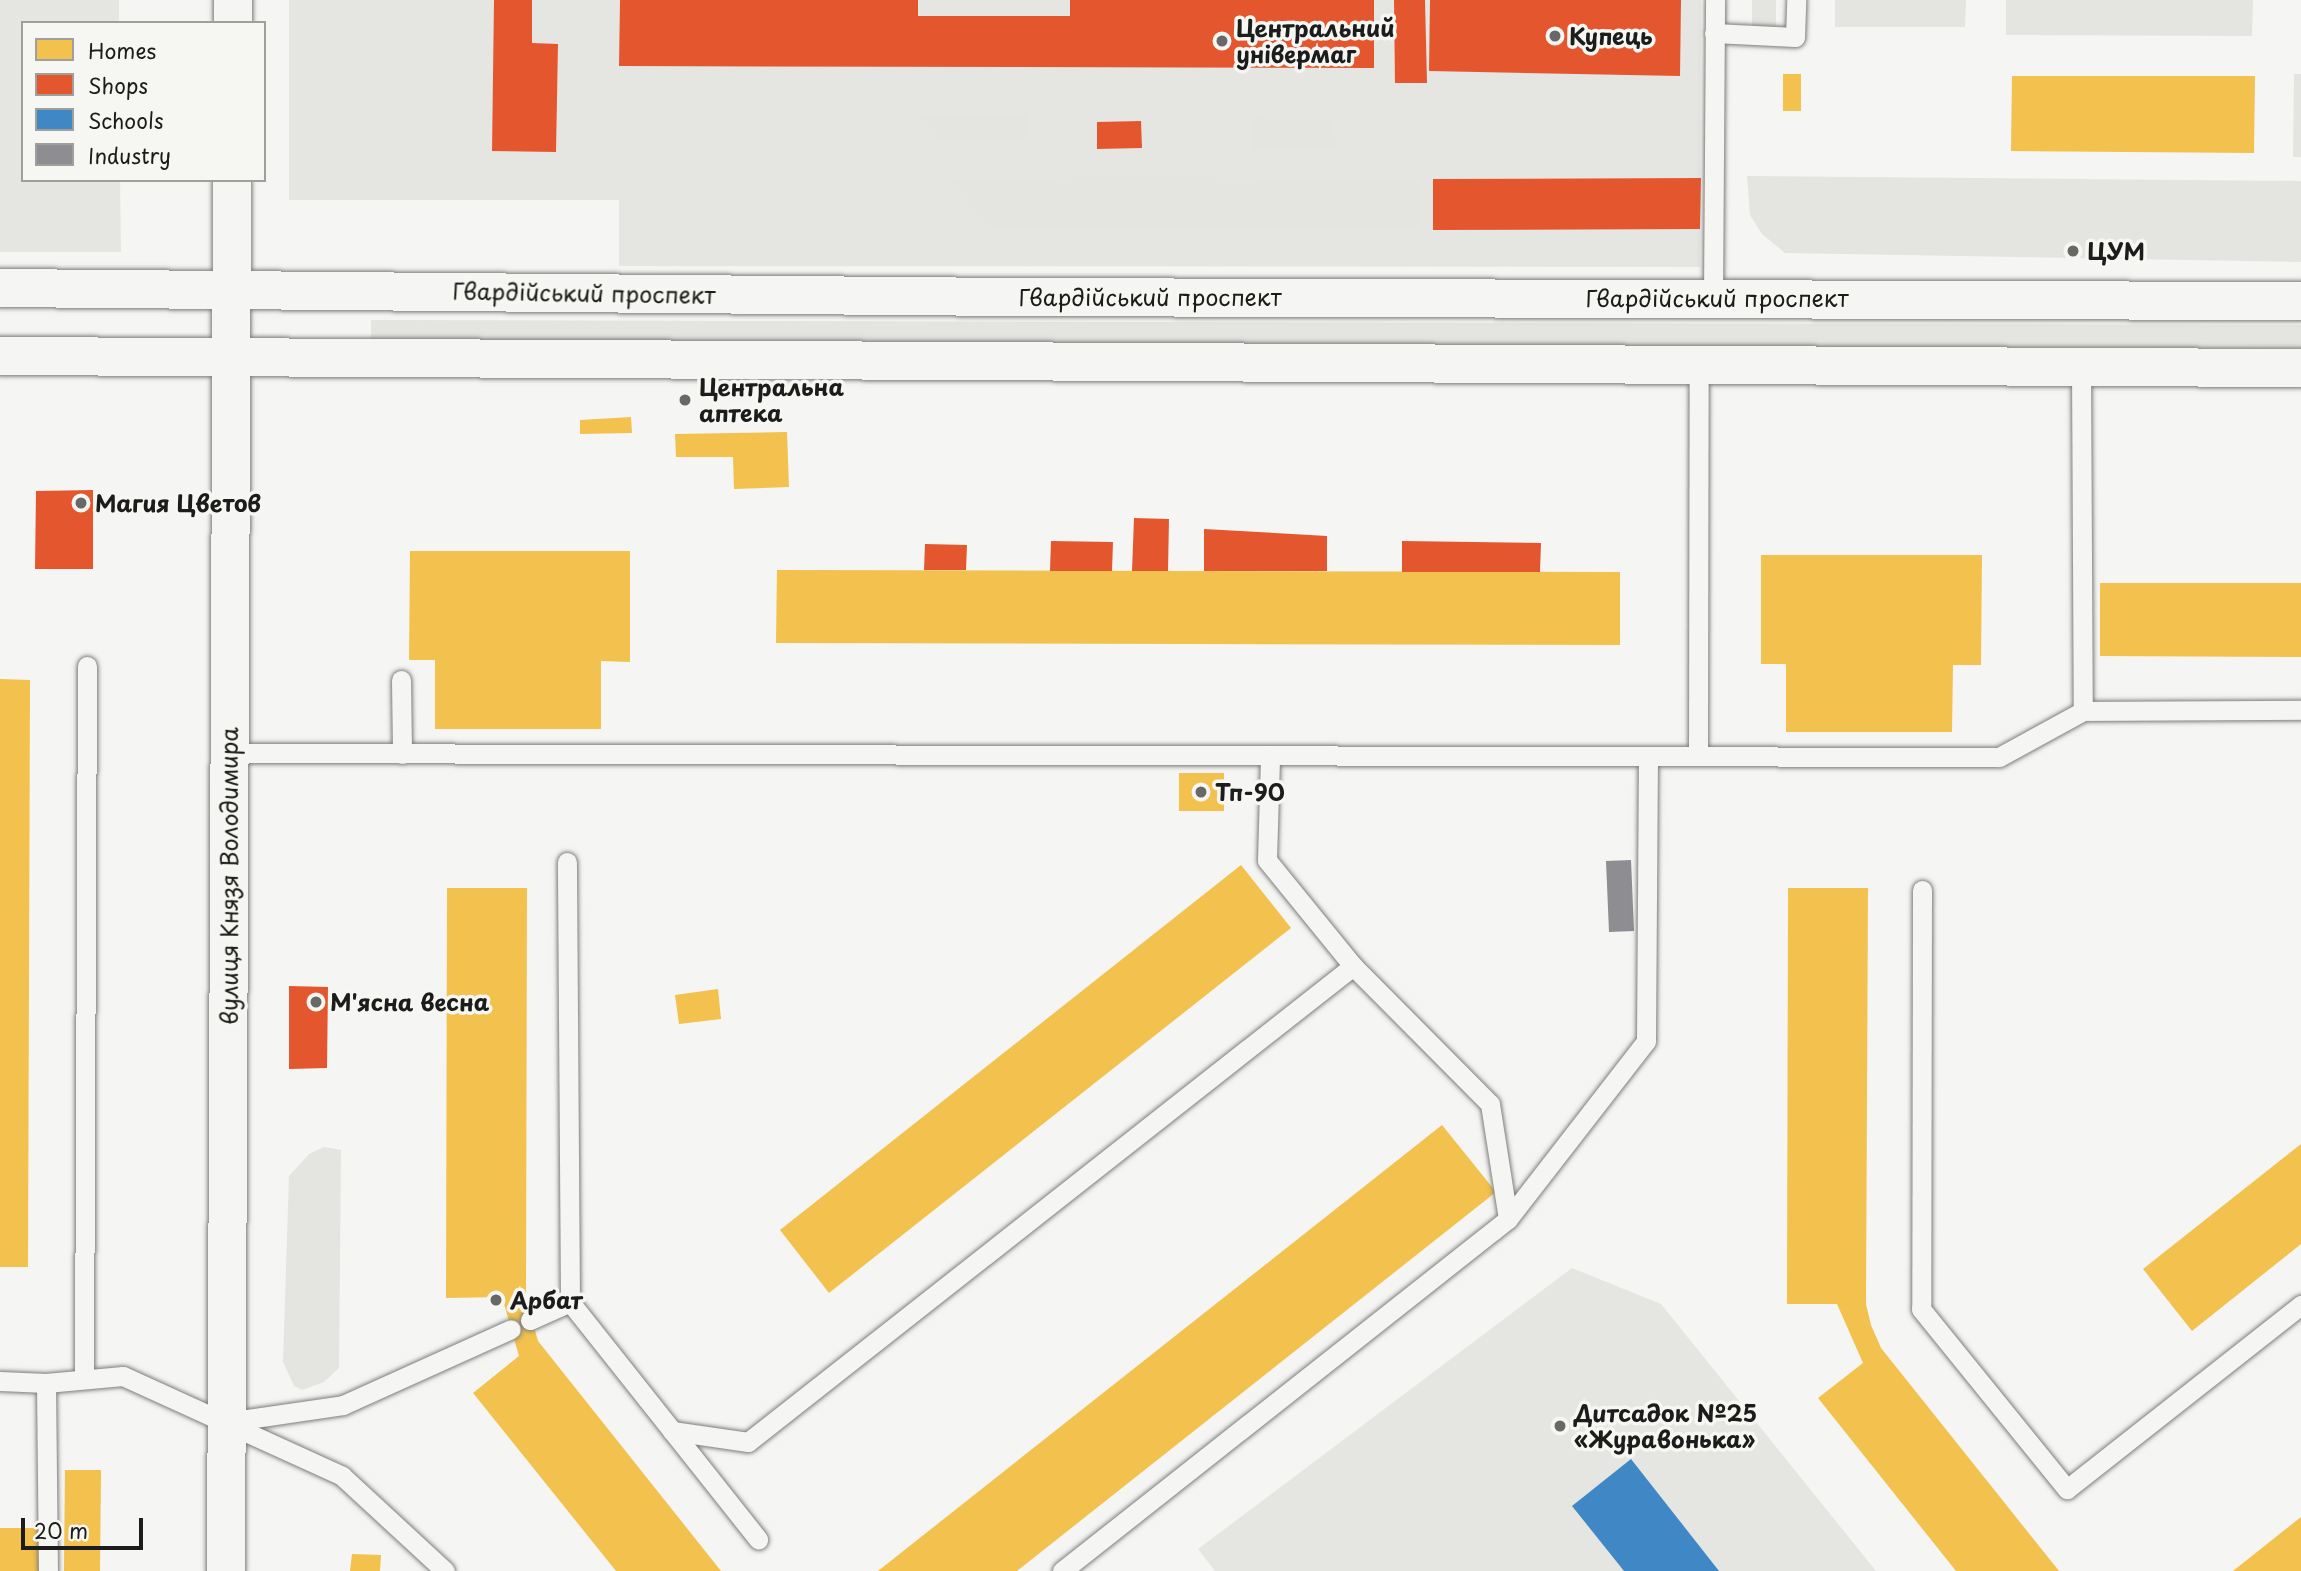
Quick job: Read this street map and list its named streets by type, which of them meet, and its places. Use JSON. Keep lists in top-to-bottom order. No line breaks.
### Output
{"streets":{"main road":["Гвардійський проспект","вулиця Князя Володимира"]},"crossings":[["Гвардійський проспект","вулиця Князя Володимира"]],"places":["Купець","Центральний універмаг","ЦУМ","Центральна аптека","Магия Цветов","Тп-90","М'ясна весна","Арбат","Дитсадок №25 «Журавонька»"],"legend":["Homes","Shops","Schools","Industry"],"scale_bar":"20 m"}
